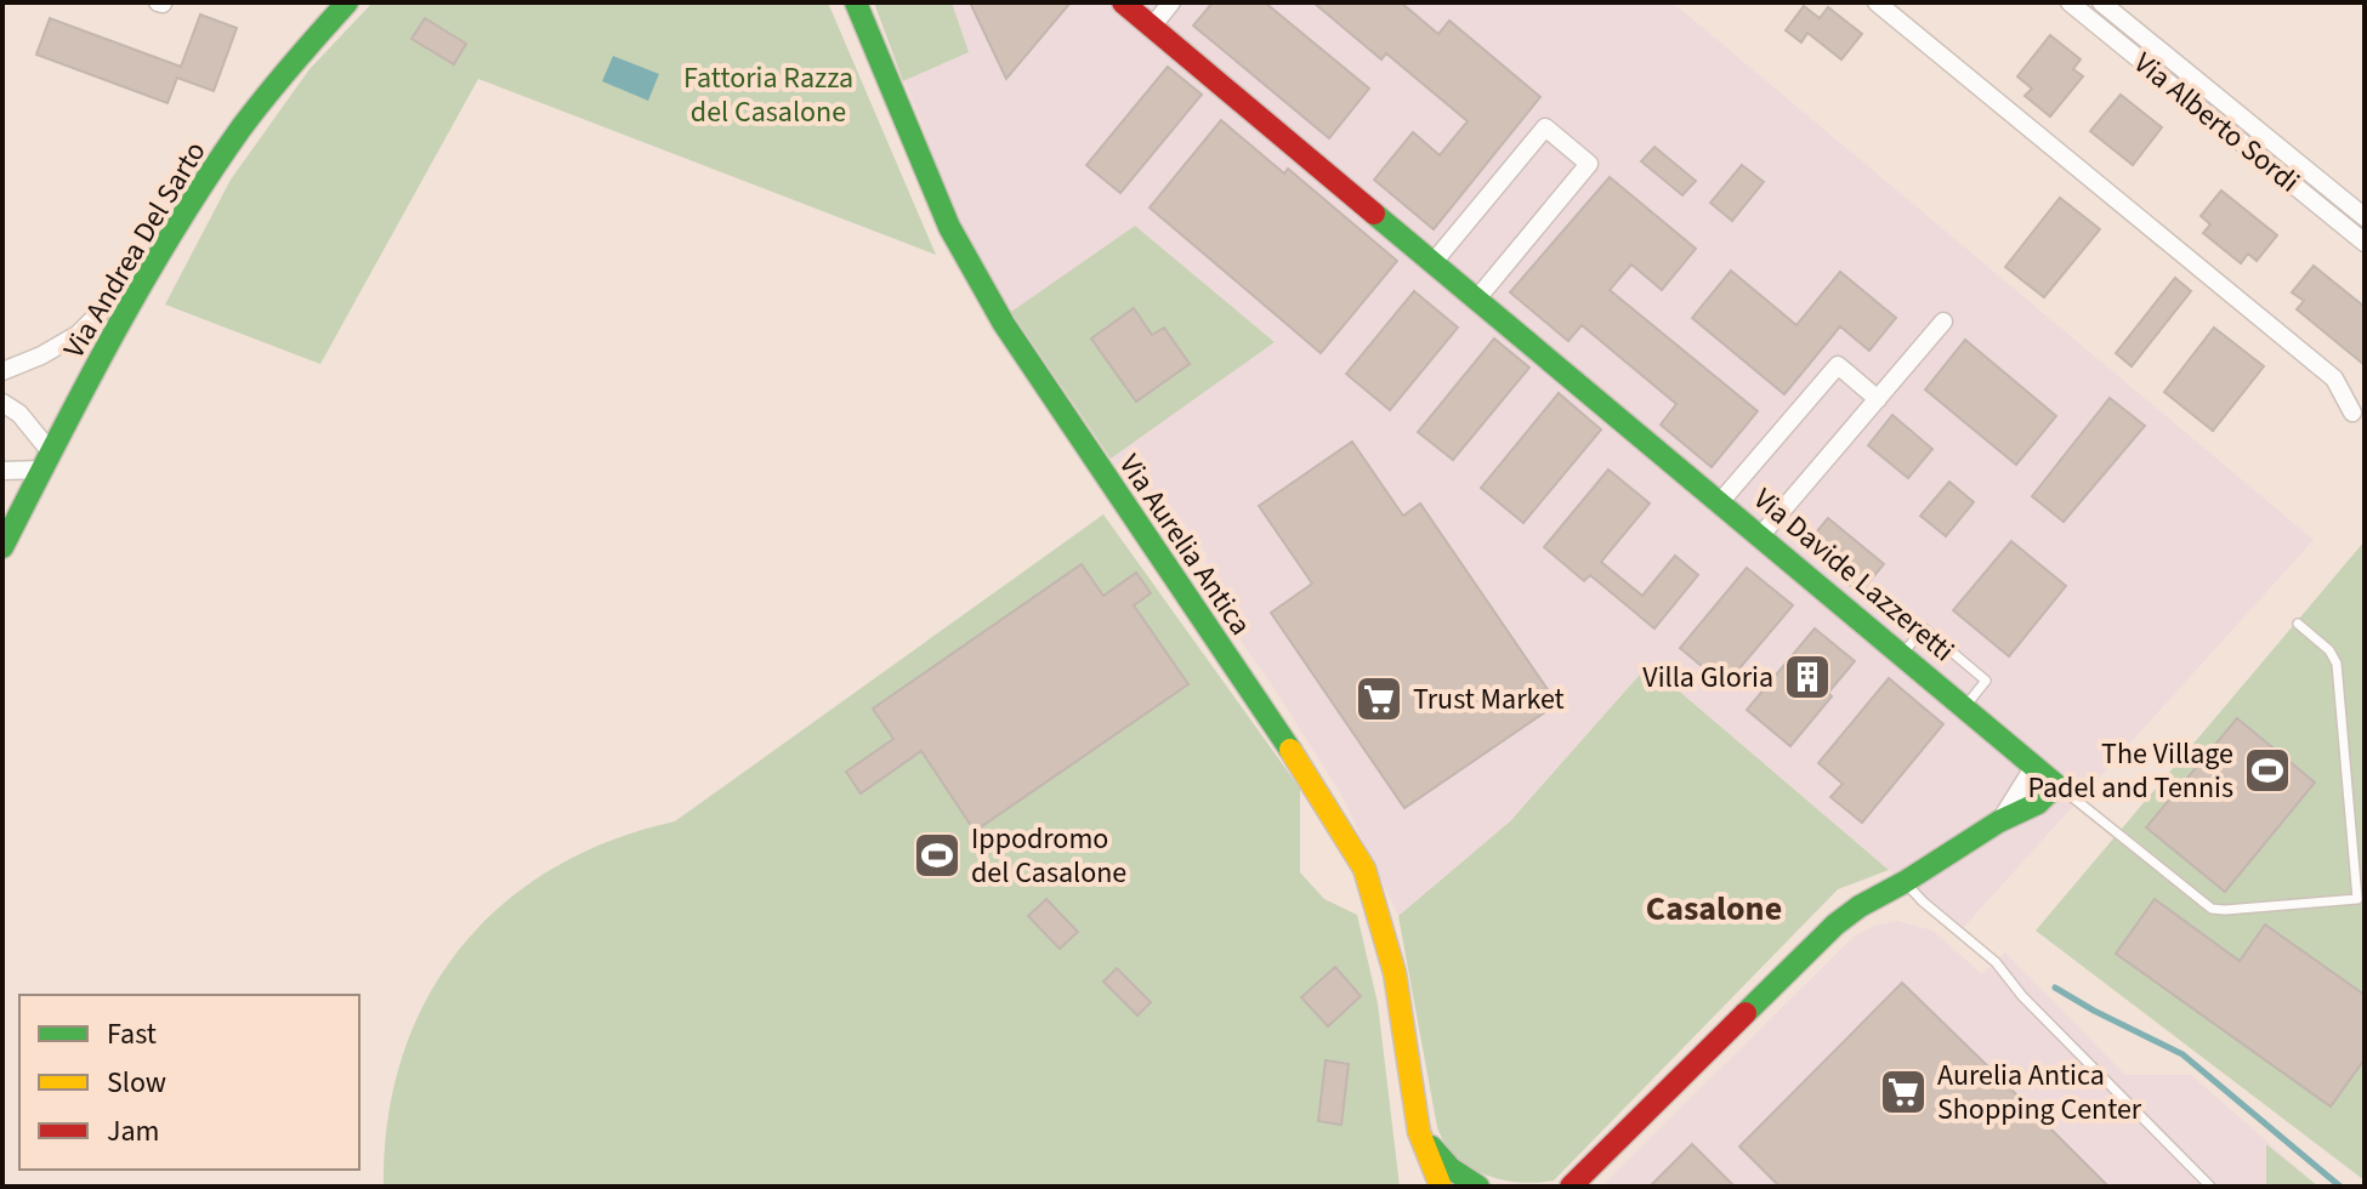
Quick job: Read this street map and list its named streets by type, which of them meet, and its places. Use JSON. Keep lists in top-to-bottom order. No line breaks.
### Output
{"streets":{"street":["Via Alberto Sordi","Via Andrea Del Sarto","Via Aurelia Antica","Via Davide Lazzeretti"]},"districts":["Casalone"],"parks":["Fattoria Razza del Casalone"],"places":{"building":["Villa Gloria"],"supermarket":["Trust Market","Aurelia Antica Shopping Center"],"sports":["The Village Padel and Tennis","Ippodromo del Casalone"]},"legend":["Fast","Slow","Jam"]}
